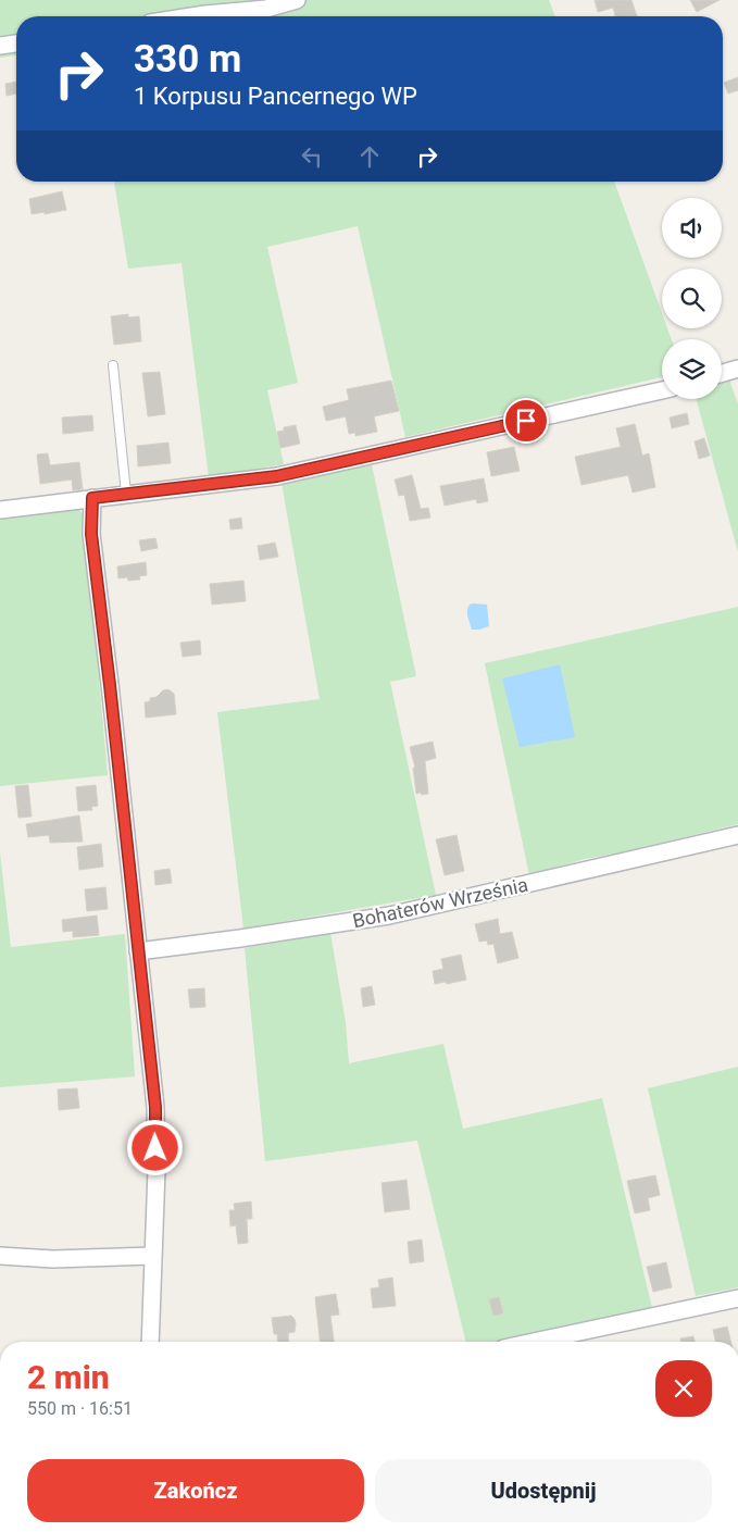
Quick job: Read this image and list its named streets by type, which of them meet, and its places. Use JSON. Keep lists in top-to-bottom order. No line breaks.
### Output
{"streets":{"street":["Bohaterów Września"]},"page":{"turn":["330 m","1 Korpusu Pancernego WP"],"heading":["2 min","550 m · 16:51"],"buttons":["Zakończ","Udostępnij"]}}
